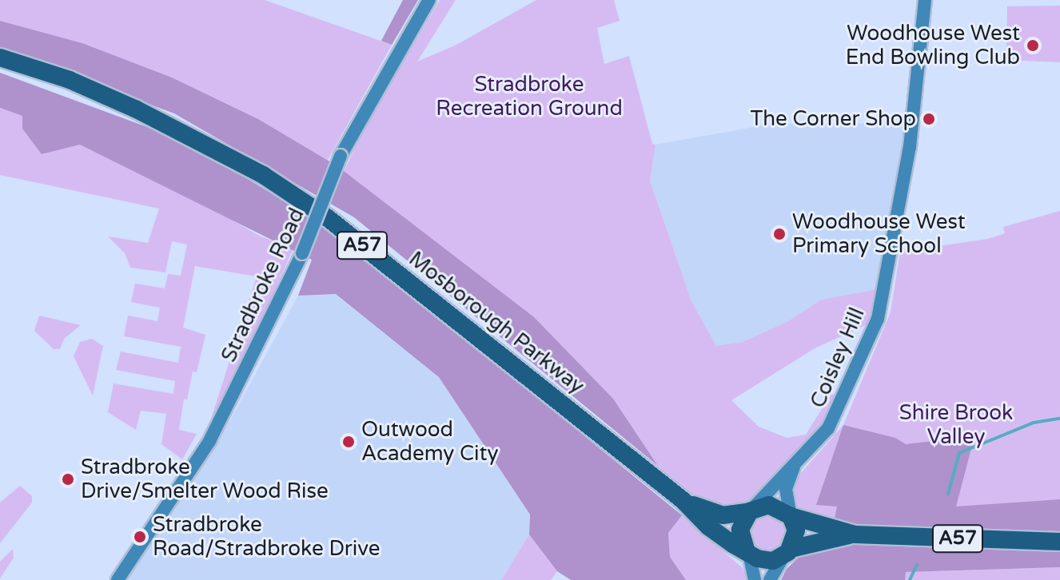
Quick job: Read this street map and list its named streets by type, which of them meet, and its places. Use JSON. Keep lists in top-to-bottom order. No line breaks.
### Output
{"streets":{"highway":["A57","Mosborough Parkway"],"main road":["Stradbroke Road","Coisley Hill"]},"crossings":[["A57","Mosborough Parkway"],["A57","Coisley Hill"],["Mosborough Parkway","Coisley Hill"]],"parks":["Stradbroke Recreation Ground","Shire Brook Valley"],"places":["Woodhouse West End Bowling Club","The Corner Shop","Woodhouse West Primary School","Outwood Academy City","Stradbroke Drive/Smelter Wood Rise","Stradbroke Road/Stradbroke Drive"]}
